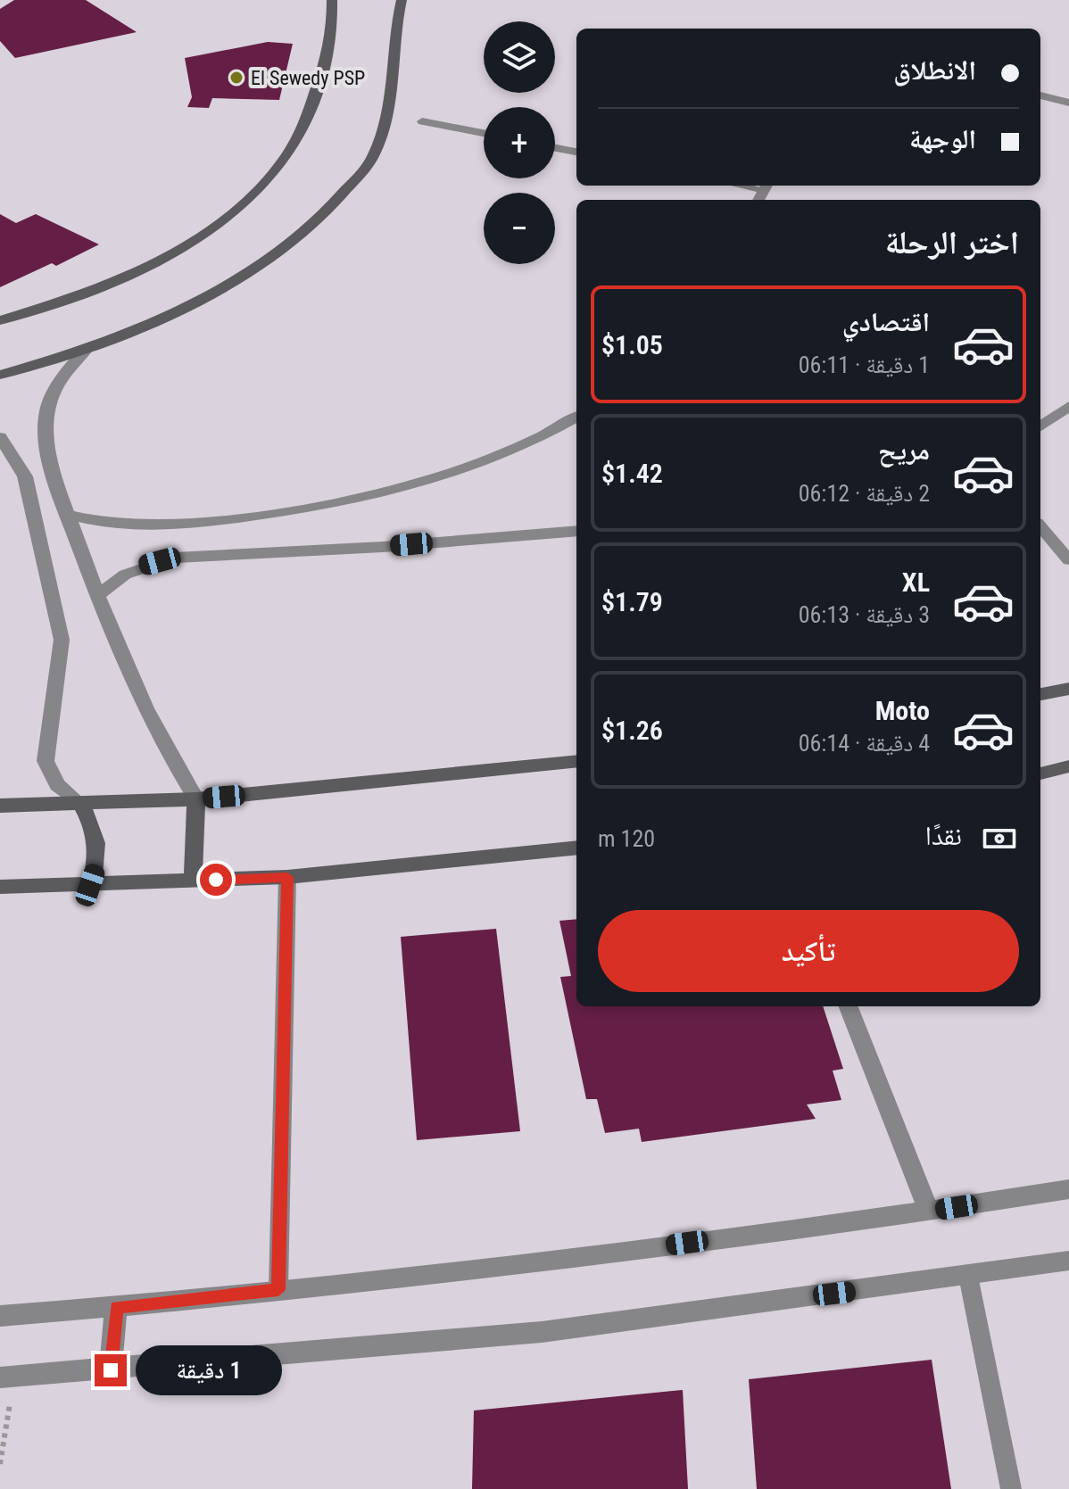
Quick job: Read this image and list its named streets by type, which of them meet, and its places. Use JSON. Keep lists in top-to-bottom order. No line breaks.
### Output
{"places":["El Sewedy PSP"],"page":{"map_buttons":["+","−"],"banner":["الانطلاق","الوجهة"],"heading":"اختر الرحلة","list":[{"name":"اقتصادي","note":"1 دقيقة · 06:11","value":"$1.05"},{"name":"مريح","note":"2 دقيقة · 06:12","value":"$1.42"},{"name":"XL","note":"3 دقيقة · 06:13","value":"$1.79"},{"name":"Moto","note":"4 دقيقة · 06:14","value":"$1.26"}],"pay":["نقدًا","120 m"],"buttons":"تأكيد","bubble":"1 دقيقة"}}
